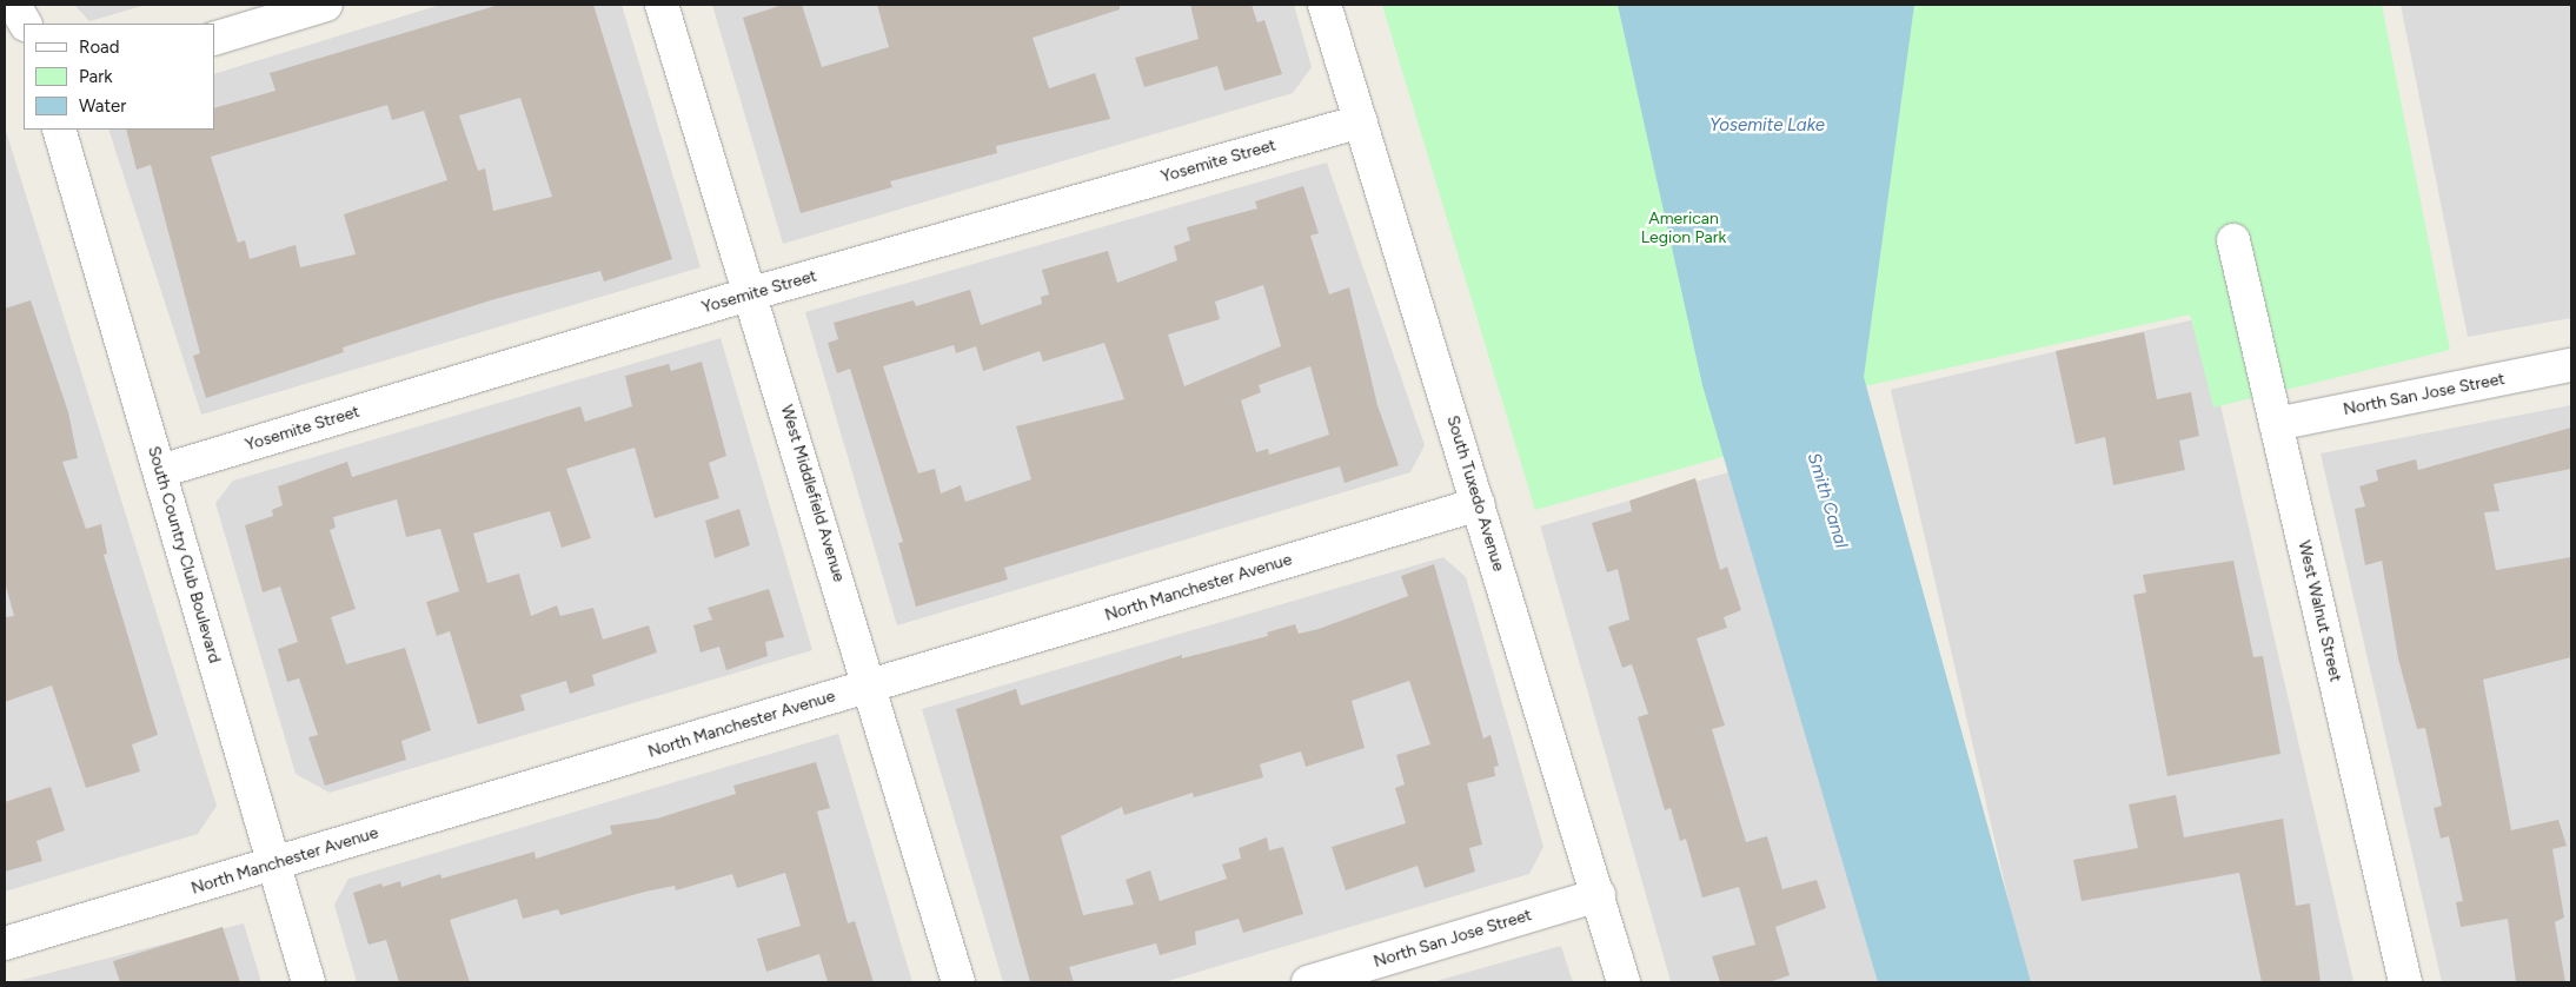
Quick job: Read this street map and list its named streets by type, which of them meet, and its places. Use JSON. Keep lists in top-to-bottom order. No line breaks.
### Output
{"streets":{"street":["Yosemite Street","North San Jose Street","West Middlefield Avenue","South Tuxedo Avenue","South Country Club Boulevard","North Manchester Avenue","West Walnut Street"]},"crossings":[["Yosemite Street","West Middlefield Avenue"],["Yosemite Street","South Tuxedo Avenue"],["Yosemite Street","South Country Club Boulevard"],["North San Jose Street","South Tuxedo Avenue"],["North San Jose Street","West Walnut Street"],["West Middlefield Avenue","North Manchester Avenue"],["South Tuxedo Avenue","North Manchester Avenue"],["South Country Club Boulevard","North Manchester Avenue"]],"water":["Yosemite Lake","Smith Canal"],"parks":["American Legion Park"],"legend":["Road","Park","Water"]}
